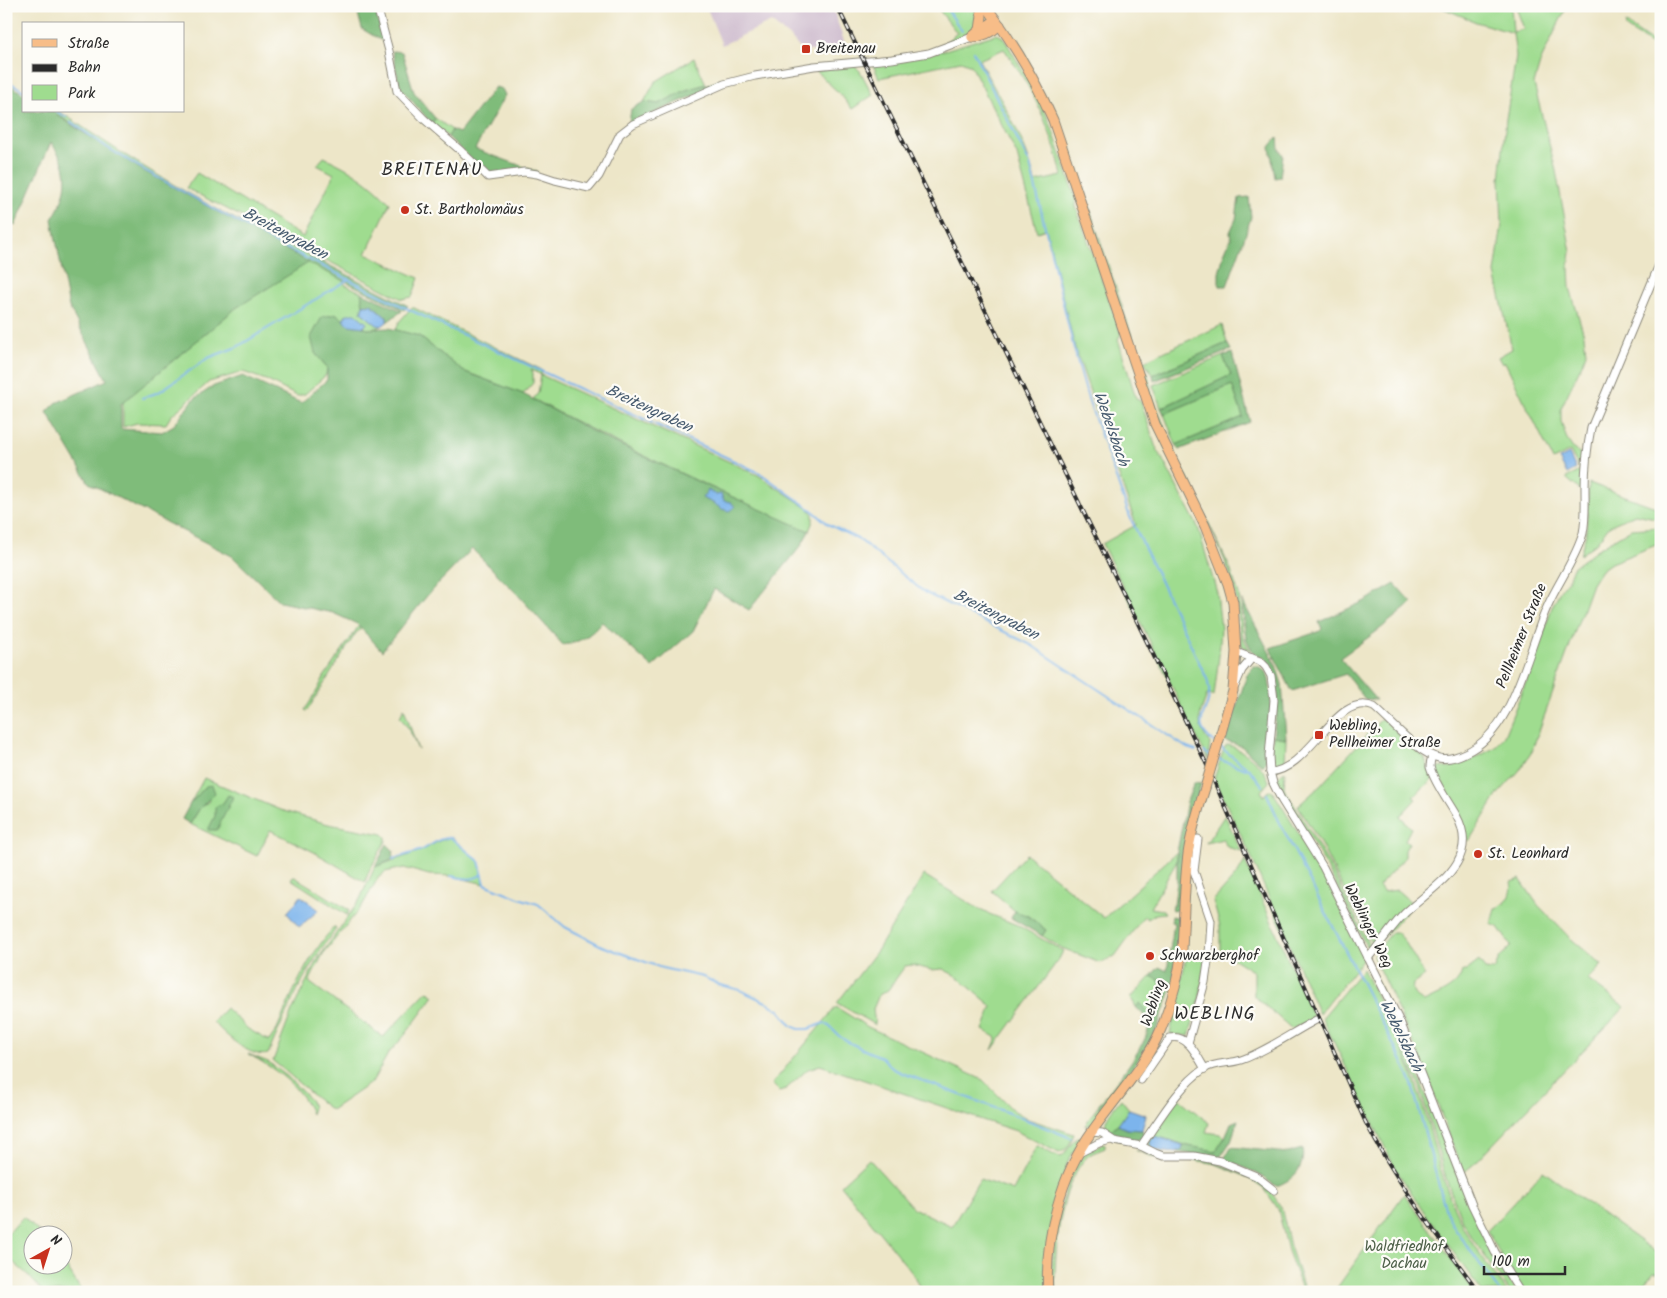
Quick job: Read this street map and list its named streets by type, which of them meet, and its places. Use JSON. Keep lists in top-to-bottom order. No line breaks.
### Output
{"streets":{"main road":["Webling"],"street":["Pellheimer Straße","Weblinger Weg"]},"districts":["BREITENAU","WEBLING"],"water":["Breitengraben","Webelsbach"],"parks":["Waldfriedhof Dachau"],"places":{"transit":["Breitenau","Webling, Pellheimer Straße"],"other":["St. Bartholomäus","St. Leonhard","Schwarzberghof"]},"legend":["Straße","Bahn","Park"],"scale_bar":"100 m","north":"top right"}
